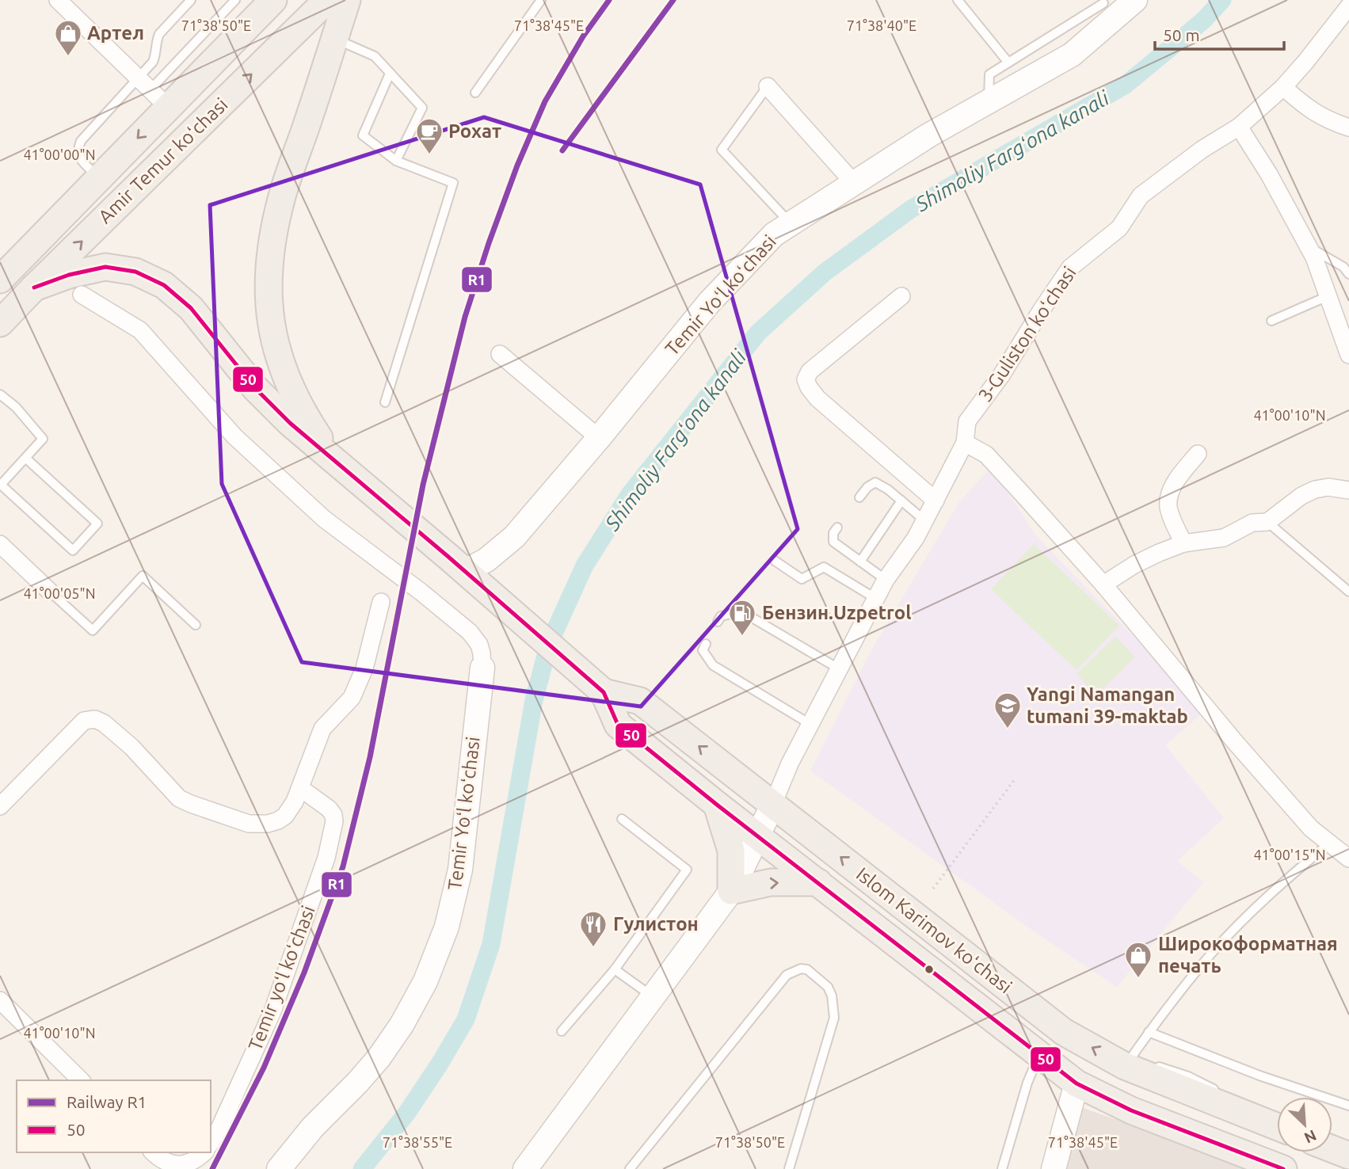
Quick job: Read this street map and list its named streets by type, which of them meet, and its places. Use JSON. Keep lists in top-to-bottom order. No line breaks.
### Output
{"streets":{"main road":["Amir Temur koʻchasi","Islom Karimov koʻchasi"],"street":["Temir Yoʻl koʻchasi","3-Guliston koʻchasi","Temir yoʻl koʻchasi"]},"crossings":[["Temir Yoʻl koʻchasi","Islom Karimov koʻchasi"],["3-Guliston koʻchasi","Islom Karimov koʻchasi"]],"water":["Shimoliy Fargʻona kanali"],"places":{"shop":["Артел","Широкоформатная печать"],"cafe":["Рохат"],"fuel station":["Бензин.Uzpetrol"],"school or university":["Yangi Namangan tumani 39-maktab"],"restaurant":["Гулистон"]},"lines":["rail line R1","transit line 50"],"legend":["Railway R1","50"],"scale_bar":"50 m","north":"bottom right","coordinates":["71°38'50\"E","71°38'45\"E","71°38'40\"E","41°00'00\"N","41°00'10\"N","41°00'05\"N","41°00'15\"N","71°38'55\"E"]}
